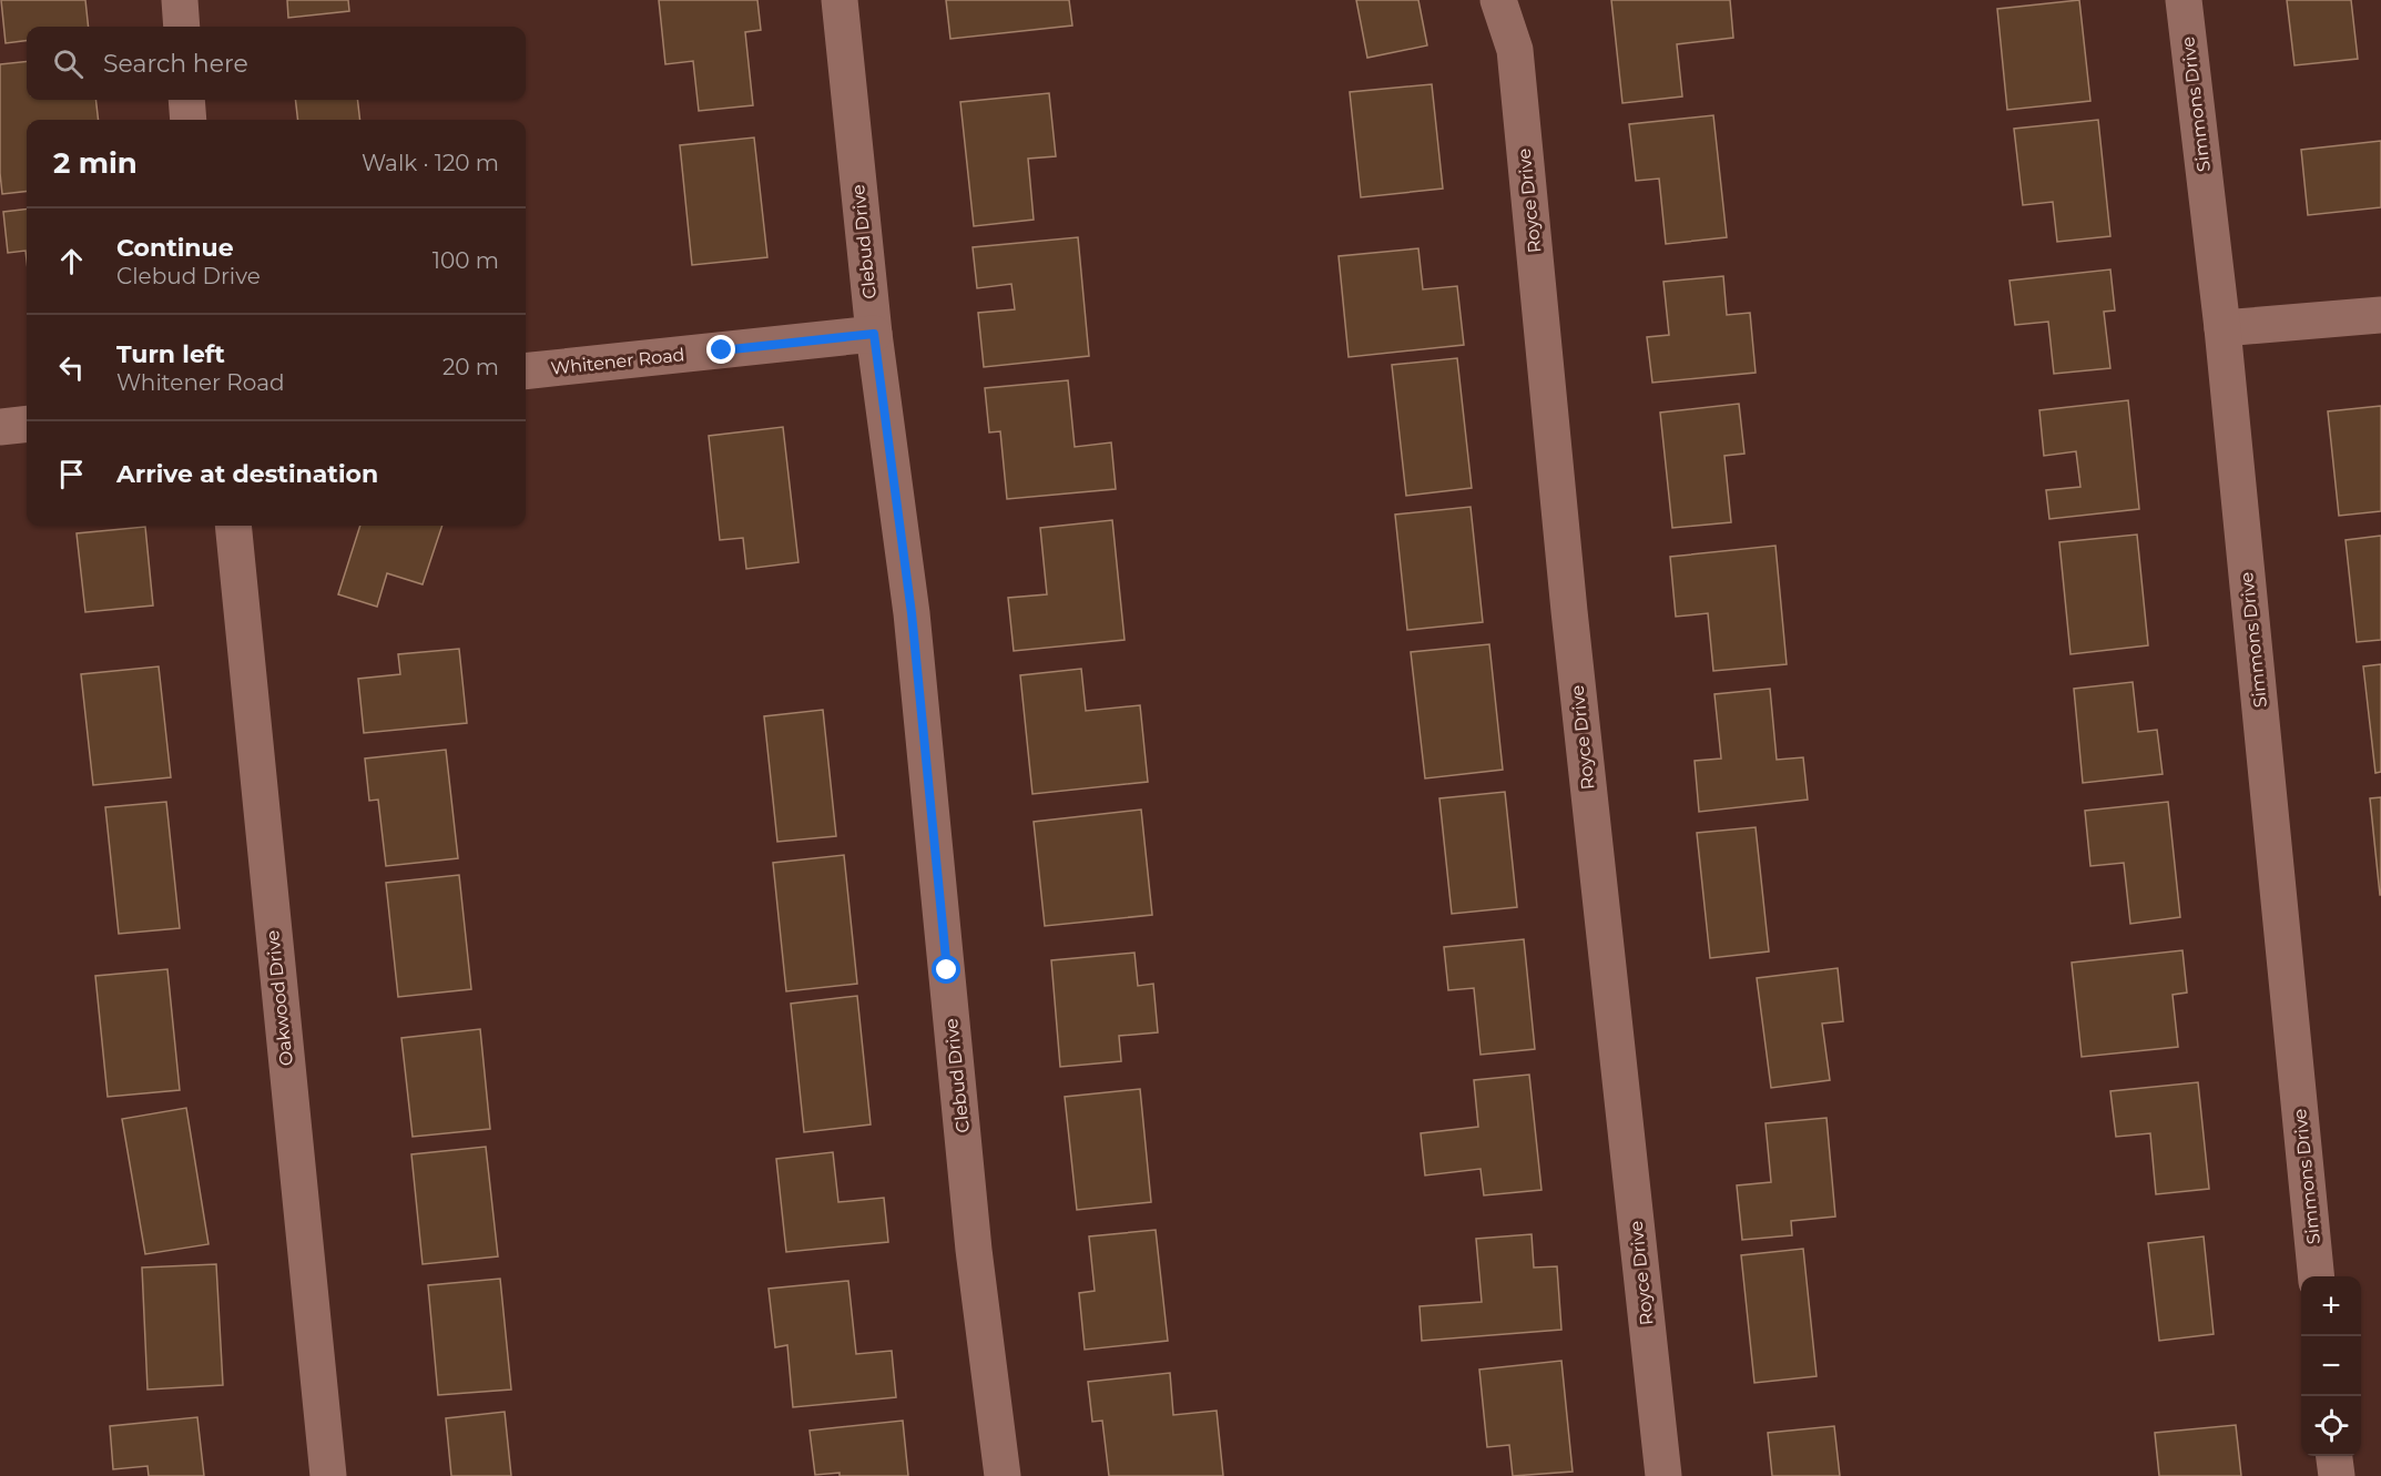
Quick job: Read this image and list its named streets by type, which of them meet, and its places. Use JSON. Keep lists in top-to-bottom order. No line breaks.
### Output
{"streets":{"street":["Simmons Drive","Royce Drive","Clebud Drive","Whitener Road","Oakwood Drive"]},"crossings":[["Clebud Drive","Whitener Road"]],"page":{"search":"Search here","heading":["2 min","Walk · 120 m"],"list":[["Continue","Clebud Drive","100 m"],["Turn left","Whitener Road","20 m"],"Arrive at destination"],"map_buttons":["+","−"]}}
